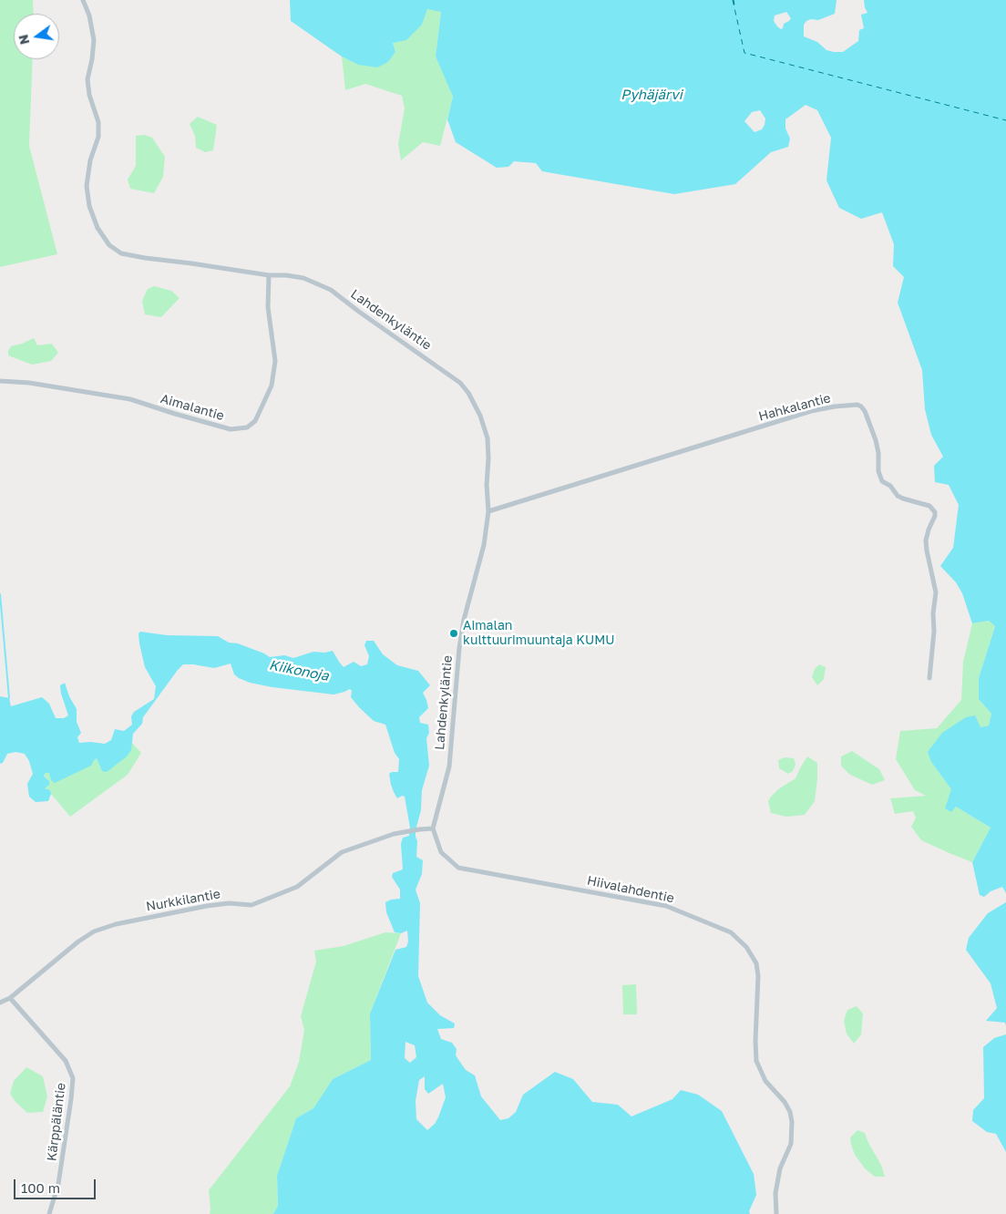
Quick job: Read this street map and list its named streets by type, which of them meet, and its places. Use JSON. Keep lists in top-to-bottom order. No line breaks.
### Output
{"streets":{"street":["Lahdenkyläntie","Aimalantie","Hahkalantie","Hiivalahdentie","Nurkkilantie","Kärppäläntie"]},"crossings":[["Lahdenkyläntie","Aimalantie"],["Lahdenkyläntie","Hahkalantie"],["Lahdenkyläntie","Hiivalahdentie"],["Lahdenkyläntie","Nurkkilantie"],["Hiivalahdentie","Nurkkilantie"],["Nurkkilantie","Kärppäläntie"]],"water":["Pyhäjärvi","Kiikonoja"],"places":["Aimalan kulttuurimuuntaja KUMU"],"scale_bar":"100 m","north":"left"}
